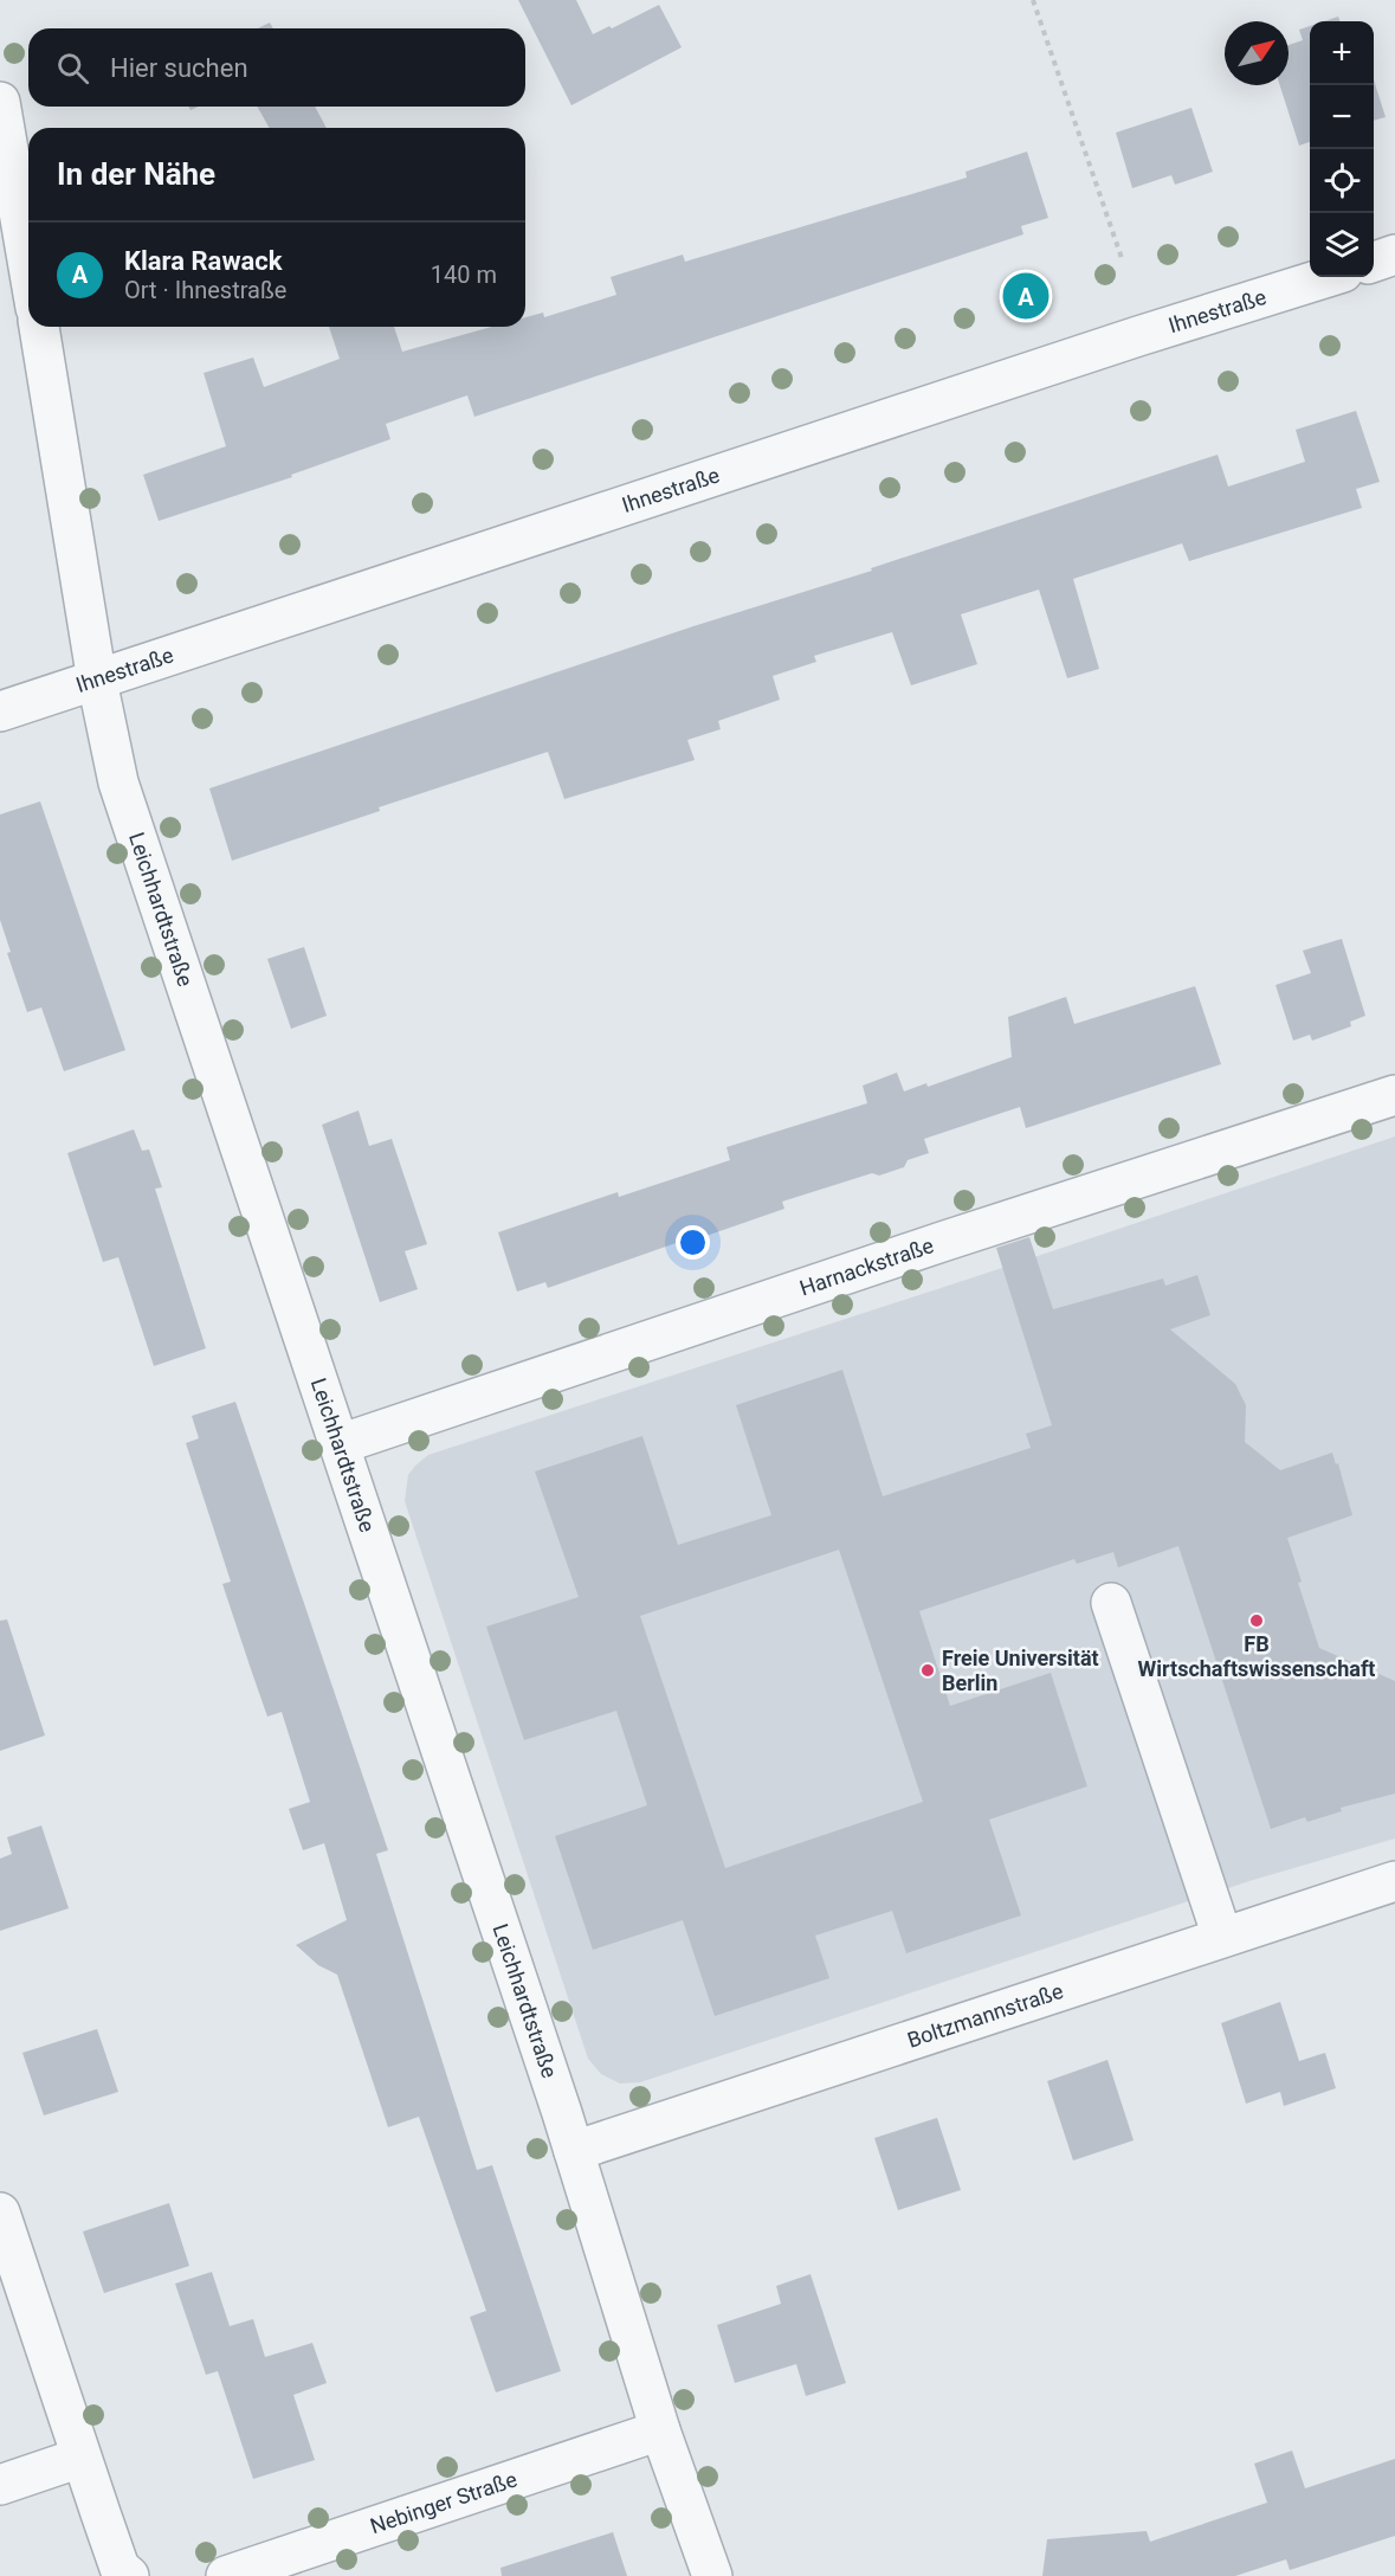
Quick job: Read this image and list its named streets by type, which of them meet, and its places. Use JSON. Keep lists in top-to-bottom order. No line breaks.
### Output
{"streets":{"street":["Ihnestraße","Leichhardtstraße","Harnackstraße","Boltzmannstraße","Nebinger Straße"]},"crossings":[["Ihnestraße","Leichhardtstraße"],["Leichhardtstraße","Harnackstraße"],["Leichhardtstraße","Boltzmannstraße"],["Leichhardtstraße","Nebinger Straße"]],"places":["FB Wirtschaftswissenschaft","Freie Universität Berlin"],"north":"top right","page":{"map_buttons":["+","−"],"search":"Hier suchen","heading":"In der Nähe","list":[{"mark":"A","name":"Klara Rawack","note":"Ort · Ihnestraße","value":"140 m"}],"pins":"A"}}
